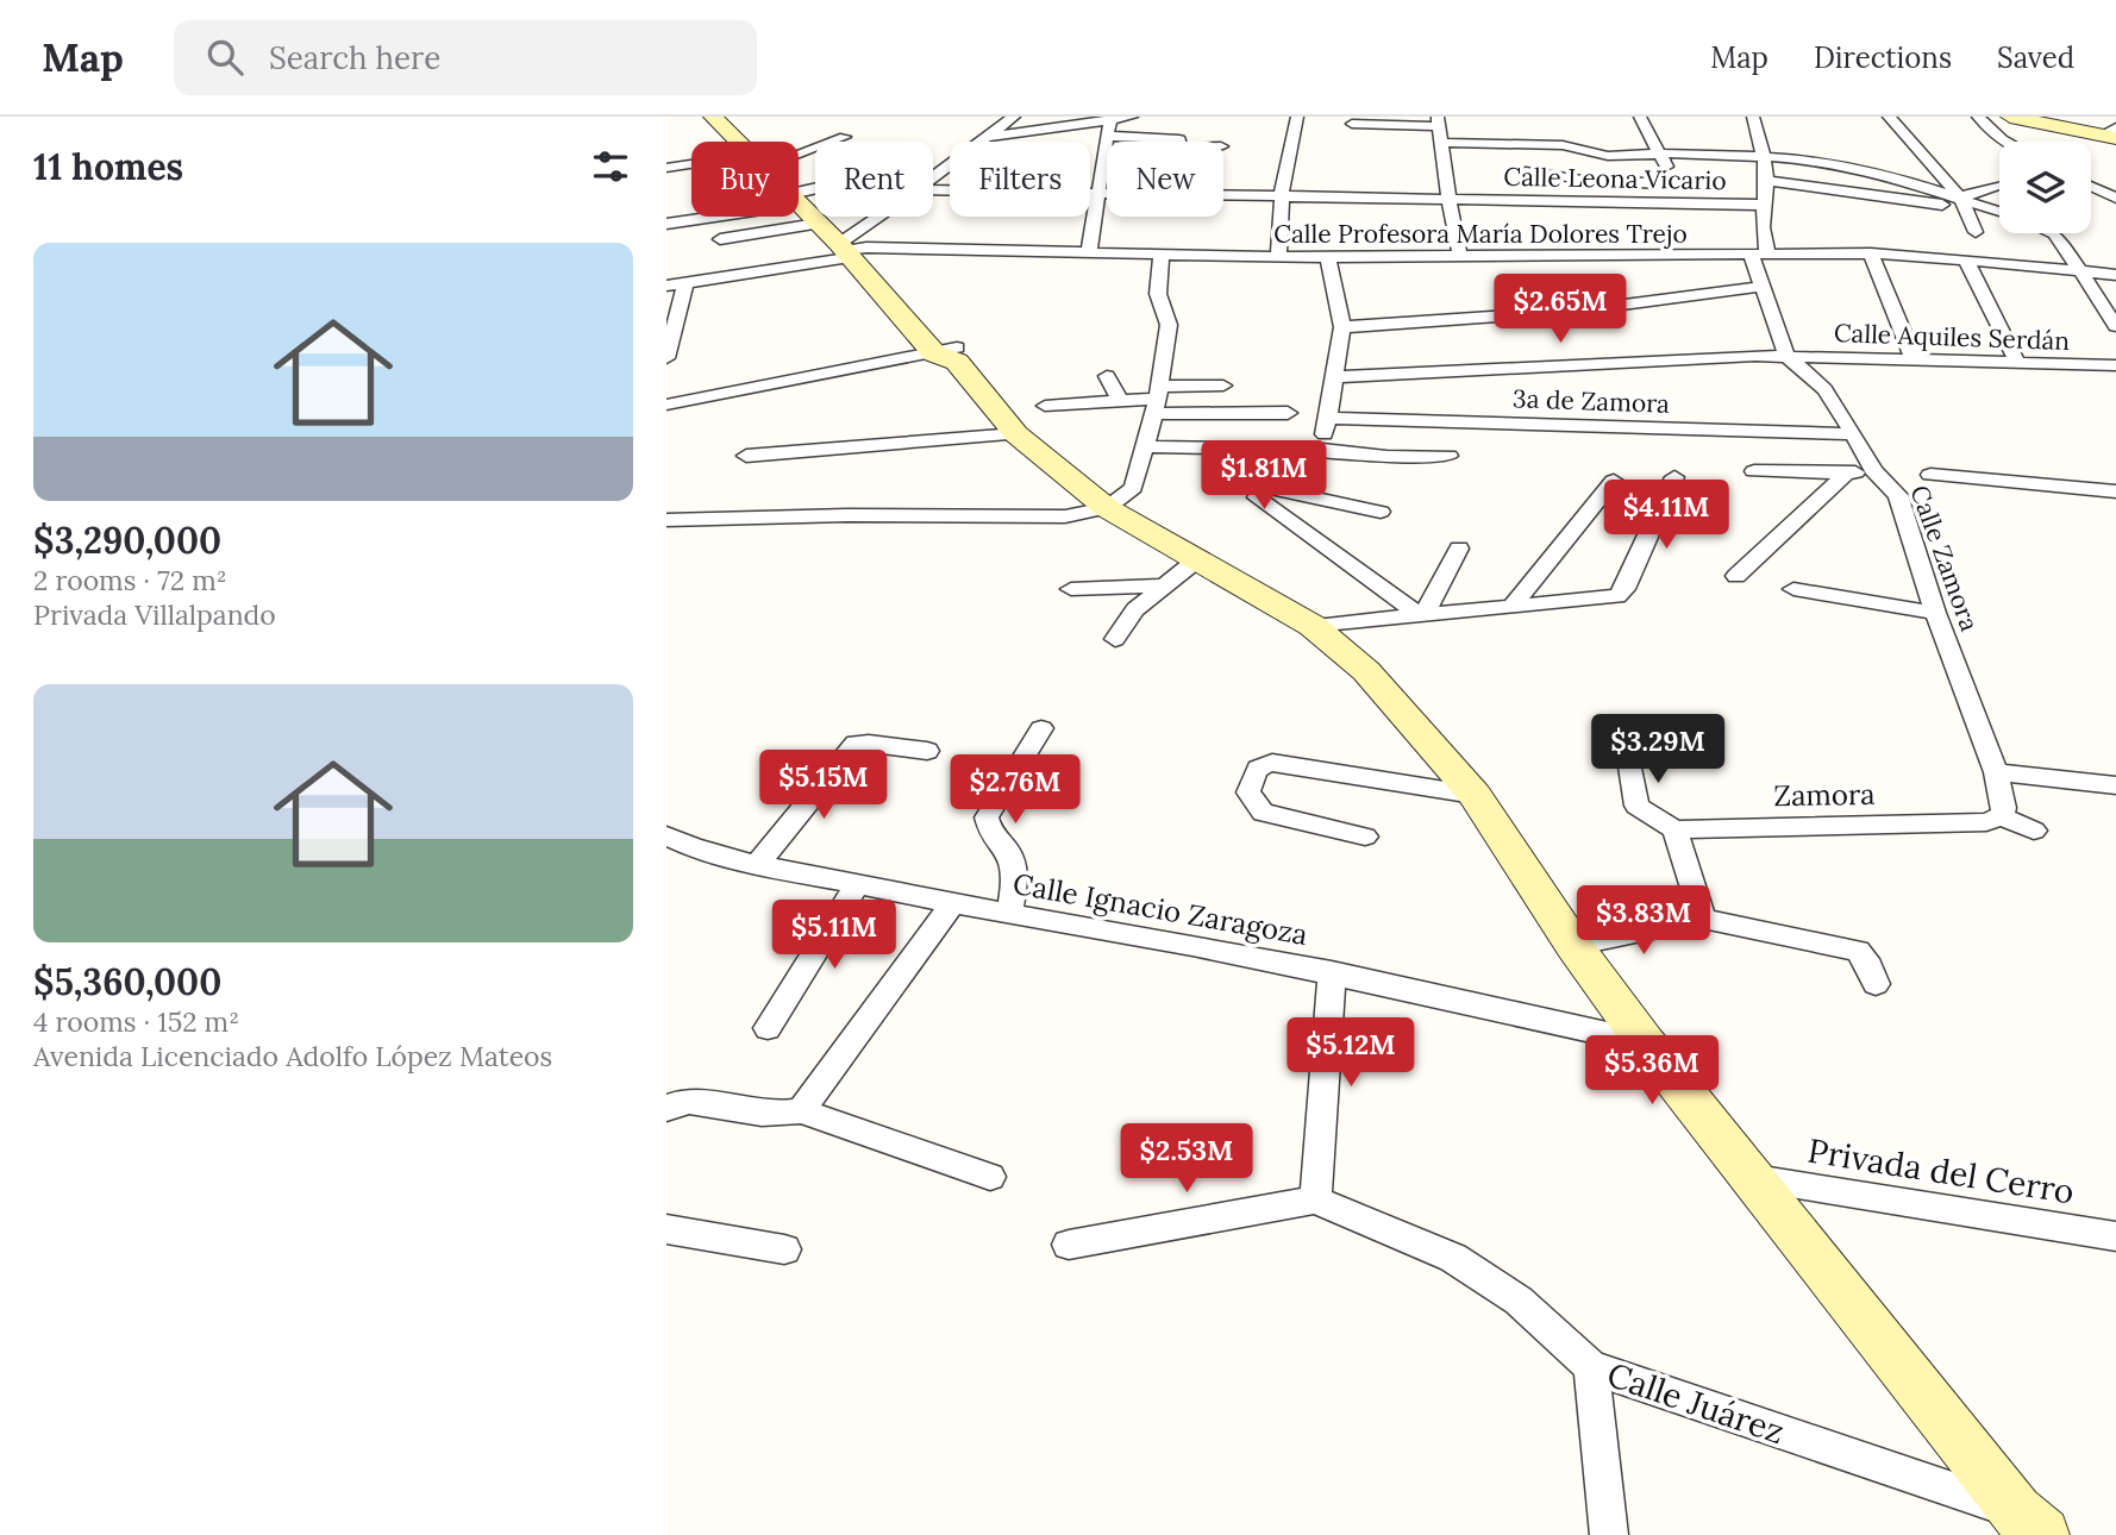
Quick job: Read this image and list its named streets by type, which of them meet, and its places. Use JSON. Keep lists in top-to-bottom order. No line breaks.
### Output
{"streets":{"street":["Calle Leona Vicario","Calle Profesora María Dolores Trejo","Calle Aquiles Serdán","3a de Zamora","Calle Zamora","Zamora","Calle Ignacio Zaragoza","Privada del Cerro","Calle Juárez"]},"crossings":[["Calle Leona Vicario","Calle Zamora"],["Calle Profesora María Dolores Trejo","Calle Zamora"],["Calle Aquiles Serdán","Calle Zamora"],["3a de Zamora","Calle Zamora"],["Calle Zamora","Zamora"]],"page":{"header":"Map","search":"Search here","nav":["Map","Directions","Saved"],"heading":"11 homes","chip":["Buy","Rent","Filters","New"],"list":[{"name":"$3,290,000","note":"2 rooms · 72 m² · Privada Villalpando"},{"name":"$5,360,000","note":"4 rooms · 152 m² · Avenida Licenciado Adolfo López Mateos"}],"price":["$2.65M","$1.81M","$4.11M","$3.29M","$5.15M","$2.76M","$3.83M","$5.11M","$5.12M","$5.36M","$2.53M"]}}
